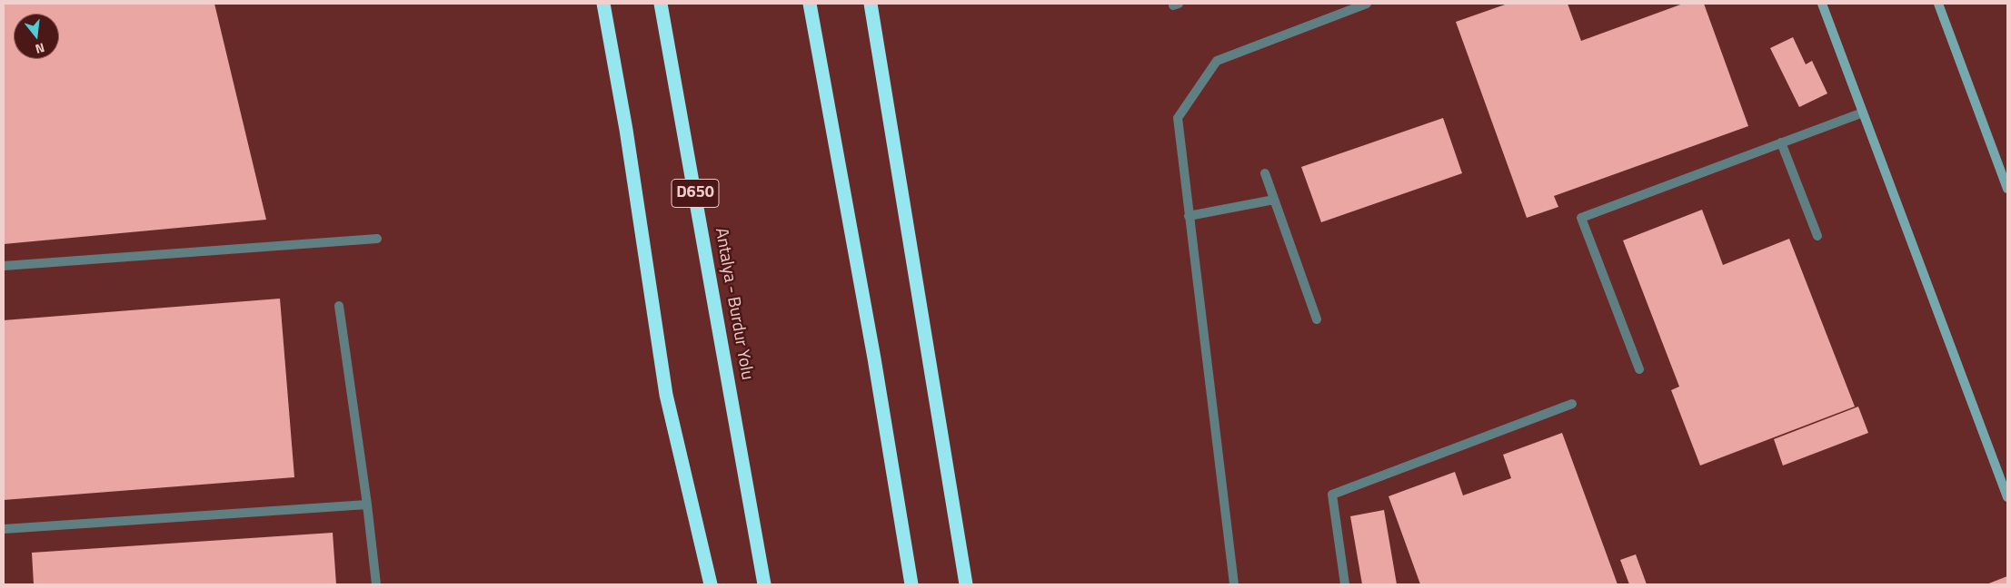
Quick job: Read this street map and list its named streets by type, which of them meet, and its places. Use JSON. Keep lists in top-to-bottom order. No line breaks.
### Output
{"streets":{"highway":["D650","Antalya - Burdur Yolu"]},"north":"bottom"}
